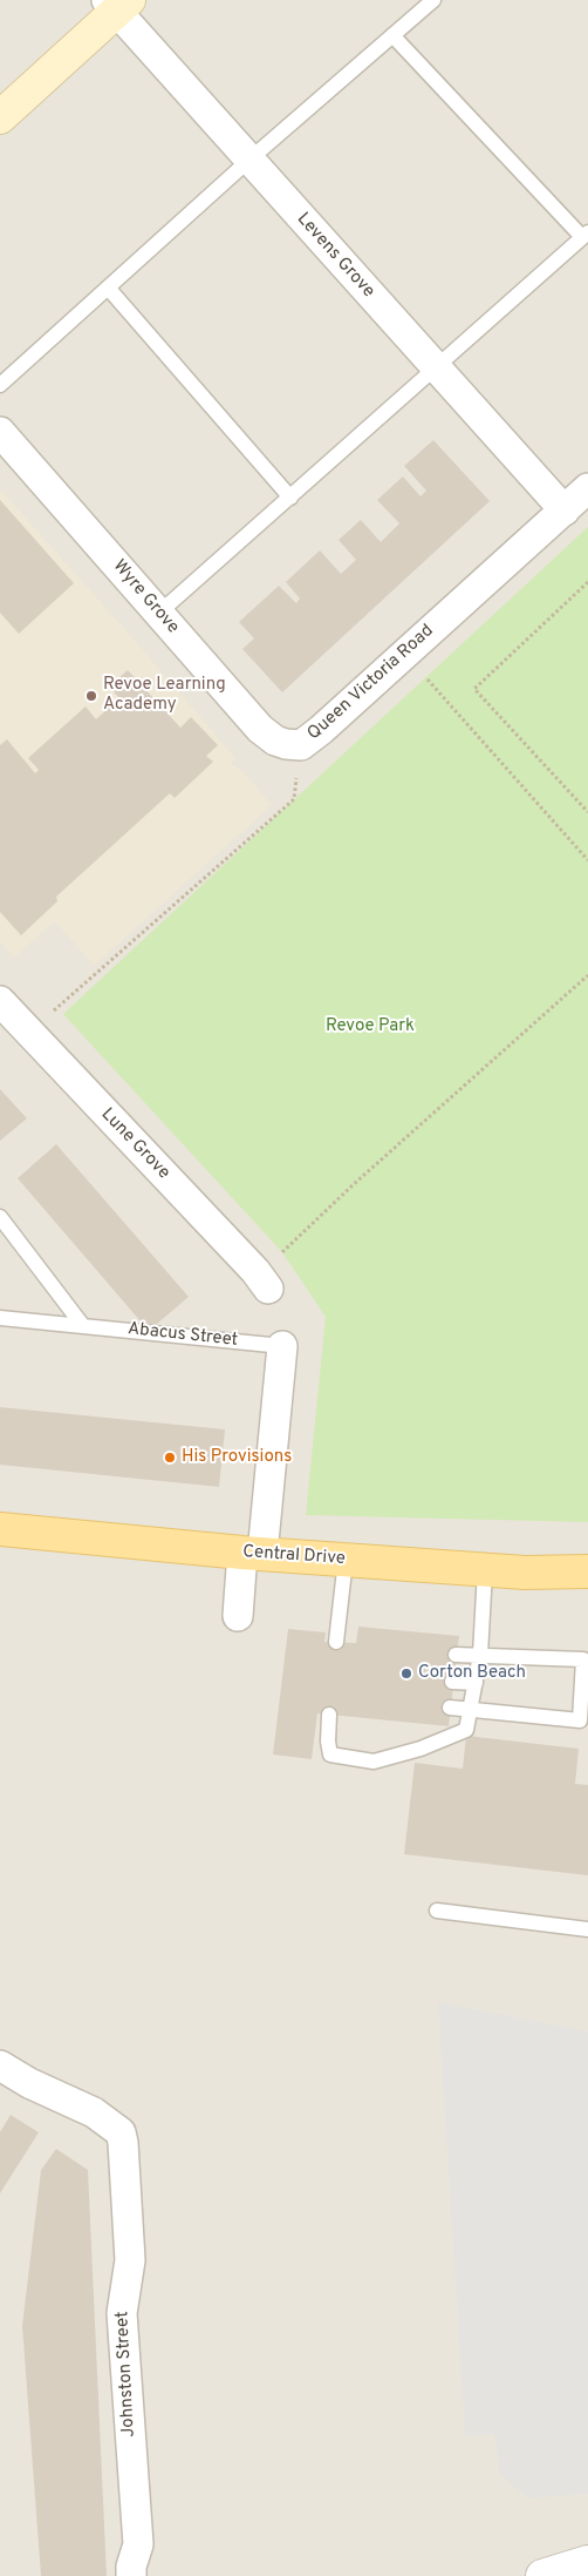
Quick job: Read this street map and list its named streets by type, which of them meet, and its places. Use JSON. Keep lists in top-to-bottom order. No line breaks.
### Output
{"streets":{"main road":["Central Drive"],"street":["Levens Grove","Wyre Grove","Queen Victoria Road","Lune Grove","Johnston Street"],"lane":["Abacus Street"]},"crossings":[["Levens Grove","Queen Victoria Road"],["Wyre Grove","Queen Victoria Road"],["Queen Victoria Road","Lune Grove"]],"parks":["Revoe Park"],"places":["Revoe Learning Academy","His Provisions","Corton Beach"]}
